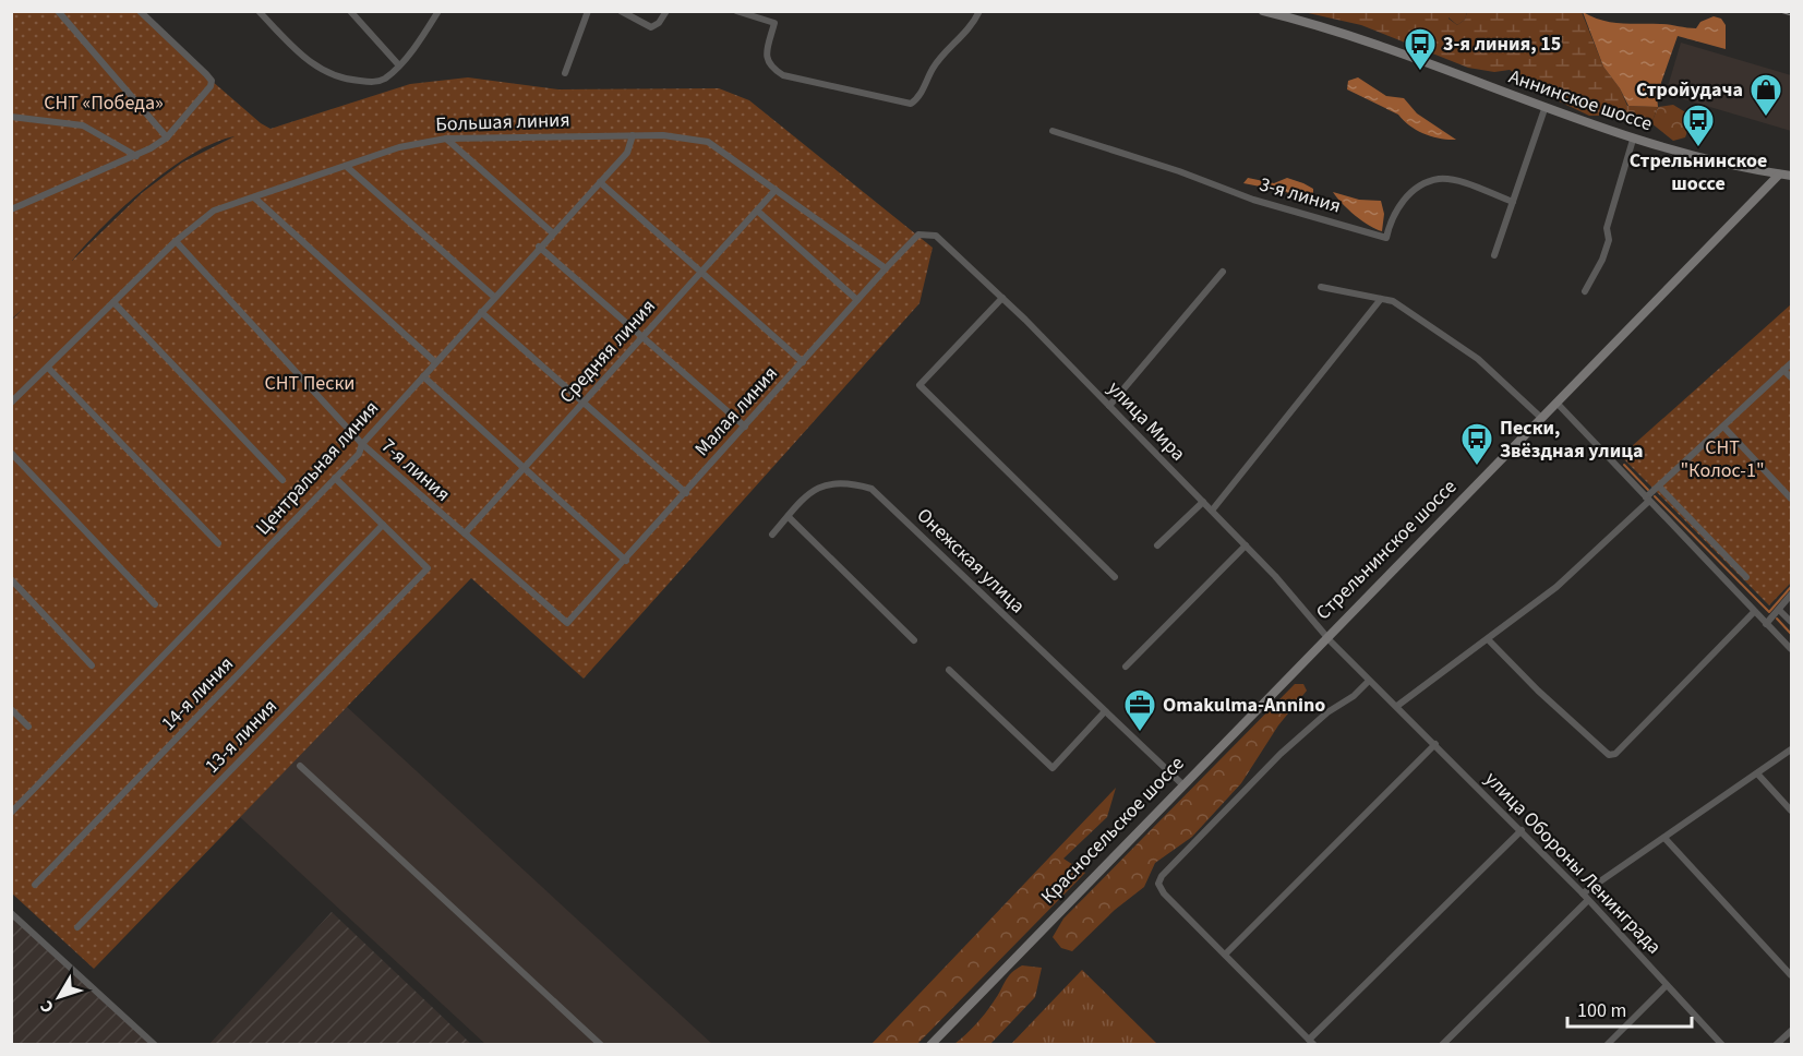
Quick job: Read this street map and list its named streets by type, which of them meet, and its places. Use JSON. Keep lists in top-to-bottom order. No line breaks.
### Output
{"streets":{"main road":["Аннинское шоссе","Стрельнинское шоссе","Красносельское шоссе"],"street":["Большая линия","3-я линия","Средняя линия","Малая линия","улица Мира","Центральная линия","7-я линия","Онежская улица","14-я линия","13-я линия","улица Обороны Ленинграда"]},"crossings":[["Аннинское шоссе","Стрельнинское шоссе"],["Большая линия","Средняя линия"],["Большая линия","Малая линия"],["Большая линия","Центральная линия"],["Большая линия","7-я линия"],["Средняя линия","7-я линия"],["Малая линия","улица Мира"],["Малая линия","7-я линия"],["улица Мира","Стрельнинское шоссе"],["улица Мира","Красносельское шоссе"],["улица Мира","улица Обороны Ленинграда"],["Центральная линия","7-я линия"],["Стрельнинское шоссе","Красносельское шоссе"],["Онежская улица","Красносельское шоссе"],["14-я линия","13-я линия"]],"parks":["СНТ «Победа»","СНТ Пески","СНТ \"Колос-1\""],"places":{"bus stop":["3-я линия, 15","Стрельнинское шоссе","Пески, Звёздная улица"],"shop":["Стройудача"],"office":["Omakulma-Annino"]},"scale_bar":"100 m","north":"bottom left"}
